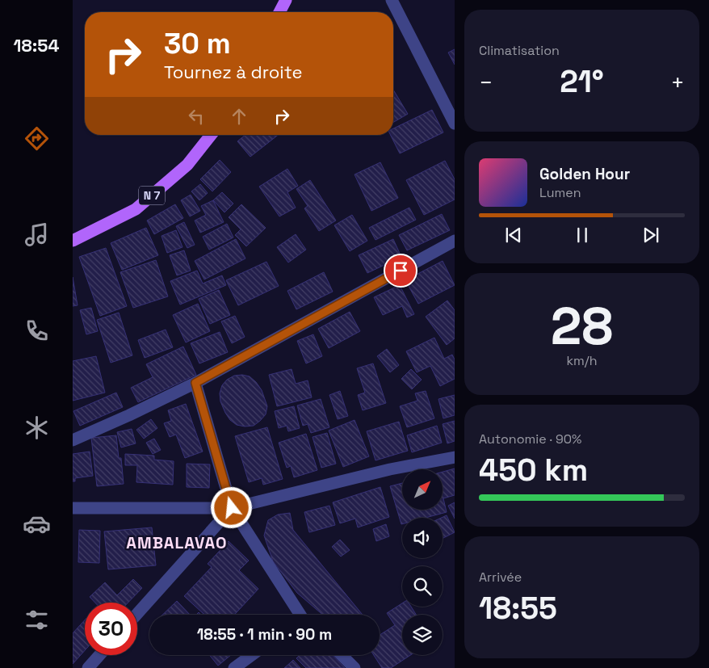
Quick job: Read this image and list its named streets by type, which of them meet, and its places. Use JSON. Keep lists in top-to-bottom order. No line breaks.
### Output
{"streets":{"main road":["N 7"]},"districts":["AMBALAVAO"],"north":"top right","page":{"tabs":"18:54","tile":["Climatisation",["28","km/h"],["Autonomie · 90%","450 km"],["Arrivée","18:55"]],"turn":["30 m","Tournez à droite"],"heat":["−","21°","+"],"song":["Golden Hour","Lumen"],"limit":"30","trip":"18:55 · 1 min · 90 m"}}
